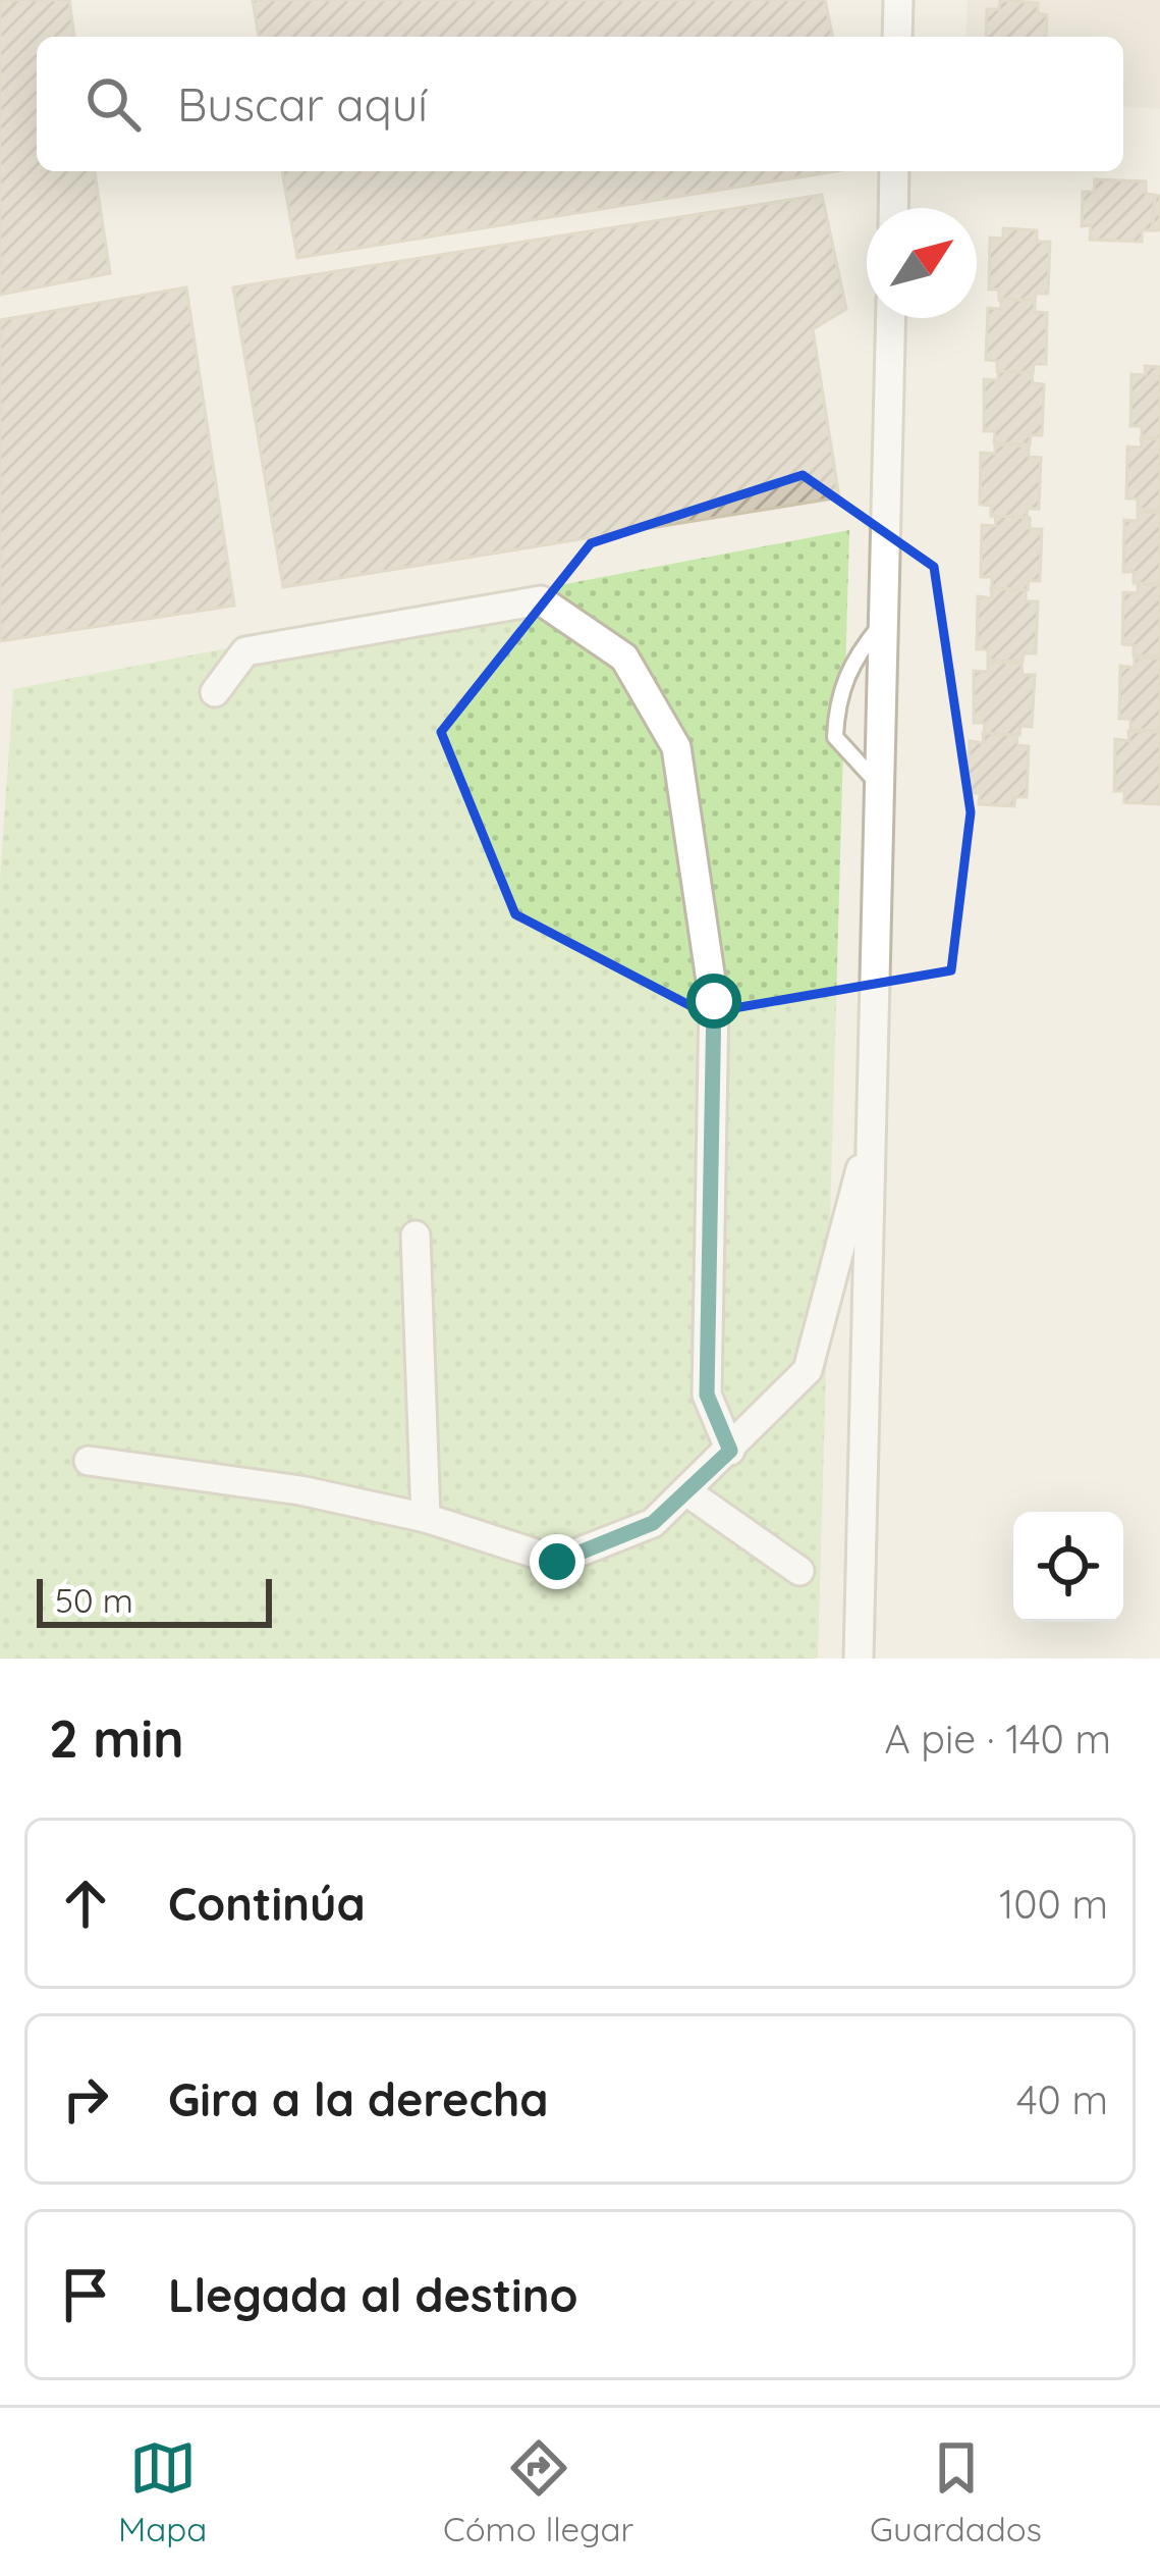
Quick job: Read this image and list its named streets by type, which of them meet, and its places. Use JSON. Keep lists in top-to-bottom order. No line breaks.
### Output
{"scale_bar":"50 m","north":"top right","page":{"search":"Buscar aquí","scale":"50 m","heading":["2 min","A pie · 140 m"],"list":[["Continúa","100 m"],["Gira a la derecha","40 m"],"Llegada al destino"],"nav":["Mapa","Cómo llegar","Guardados"]}}
